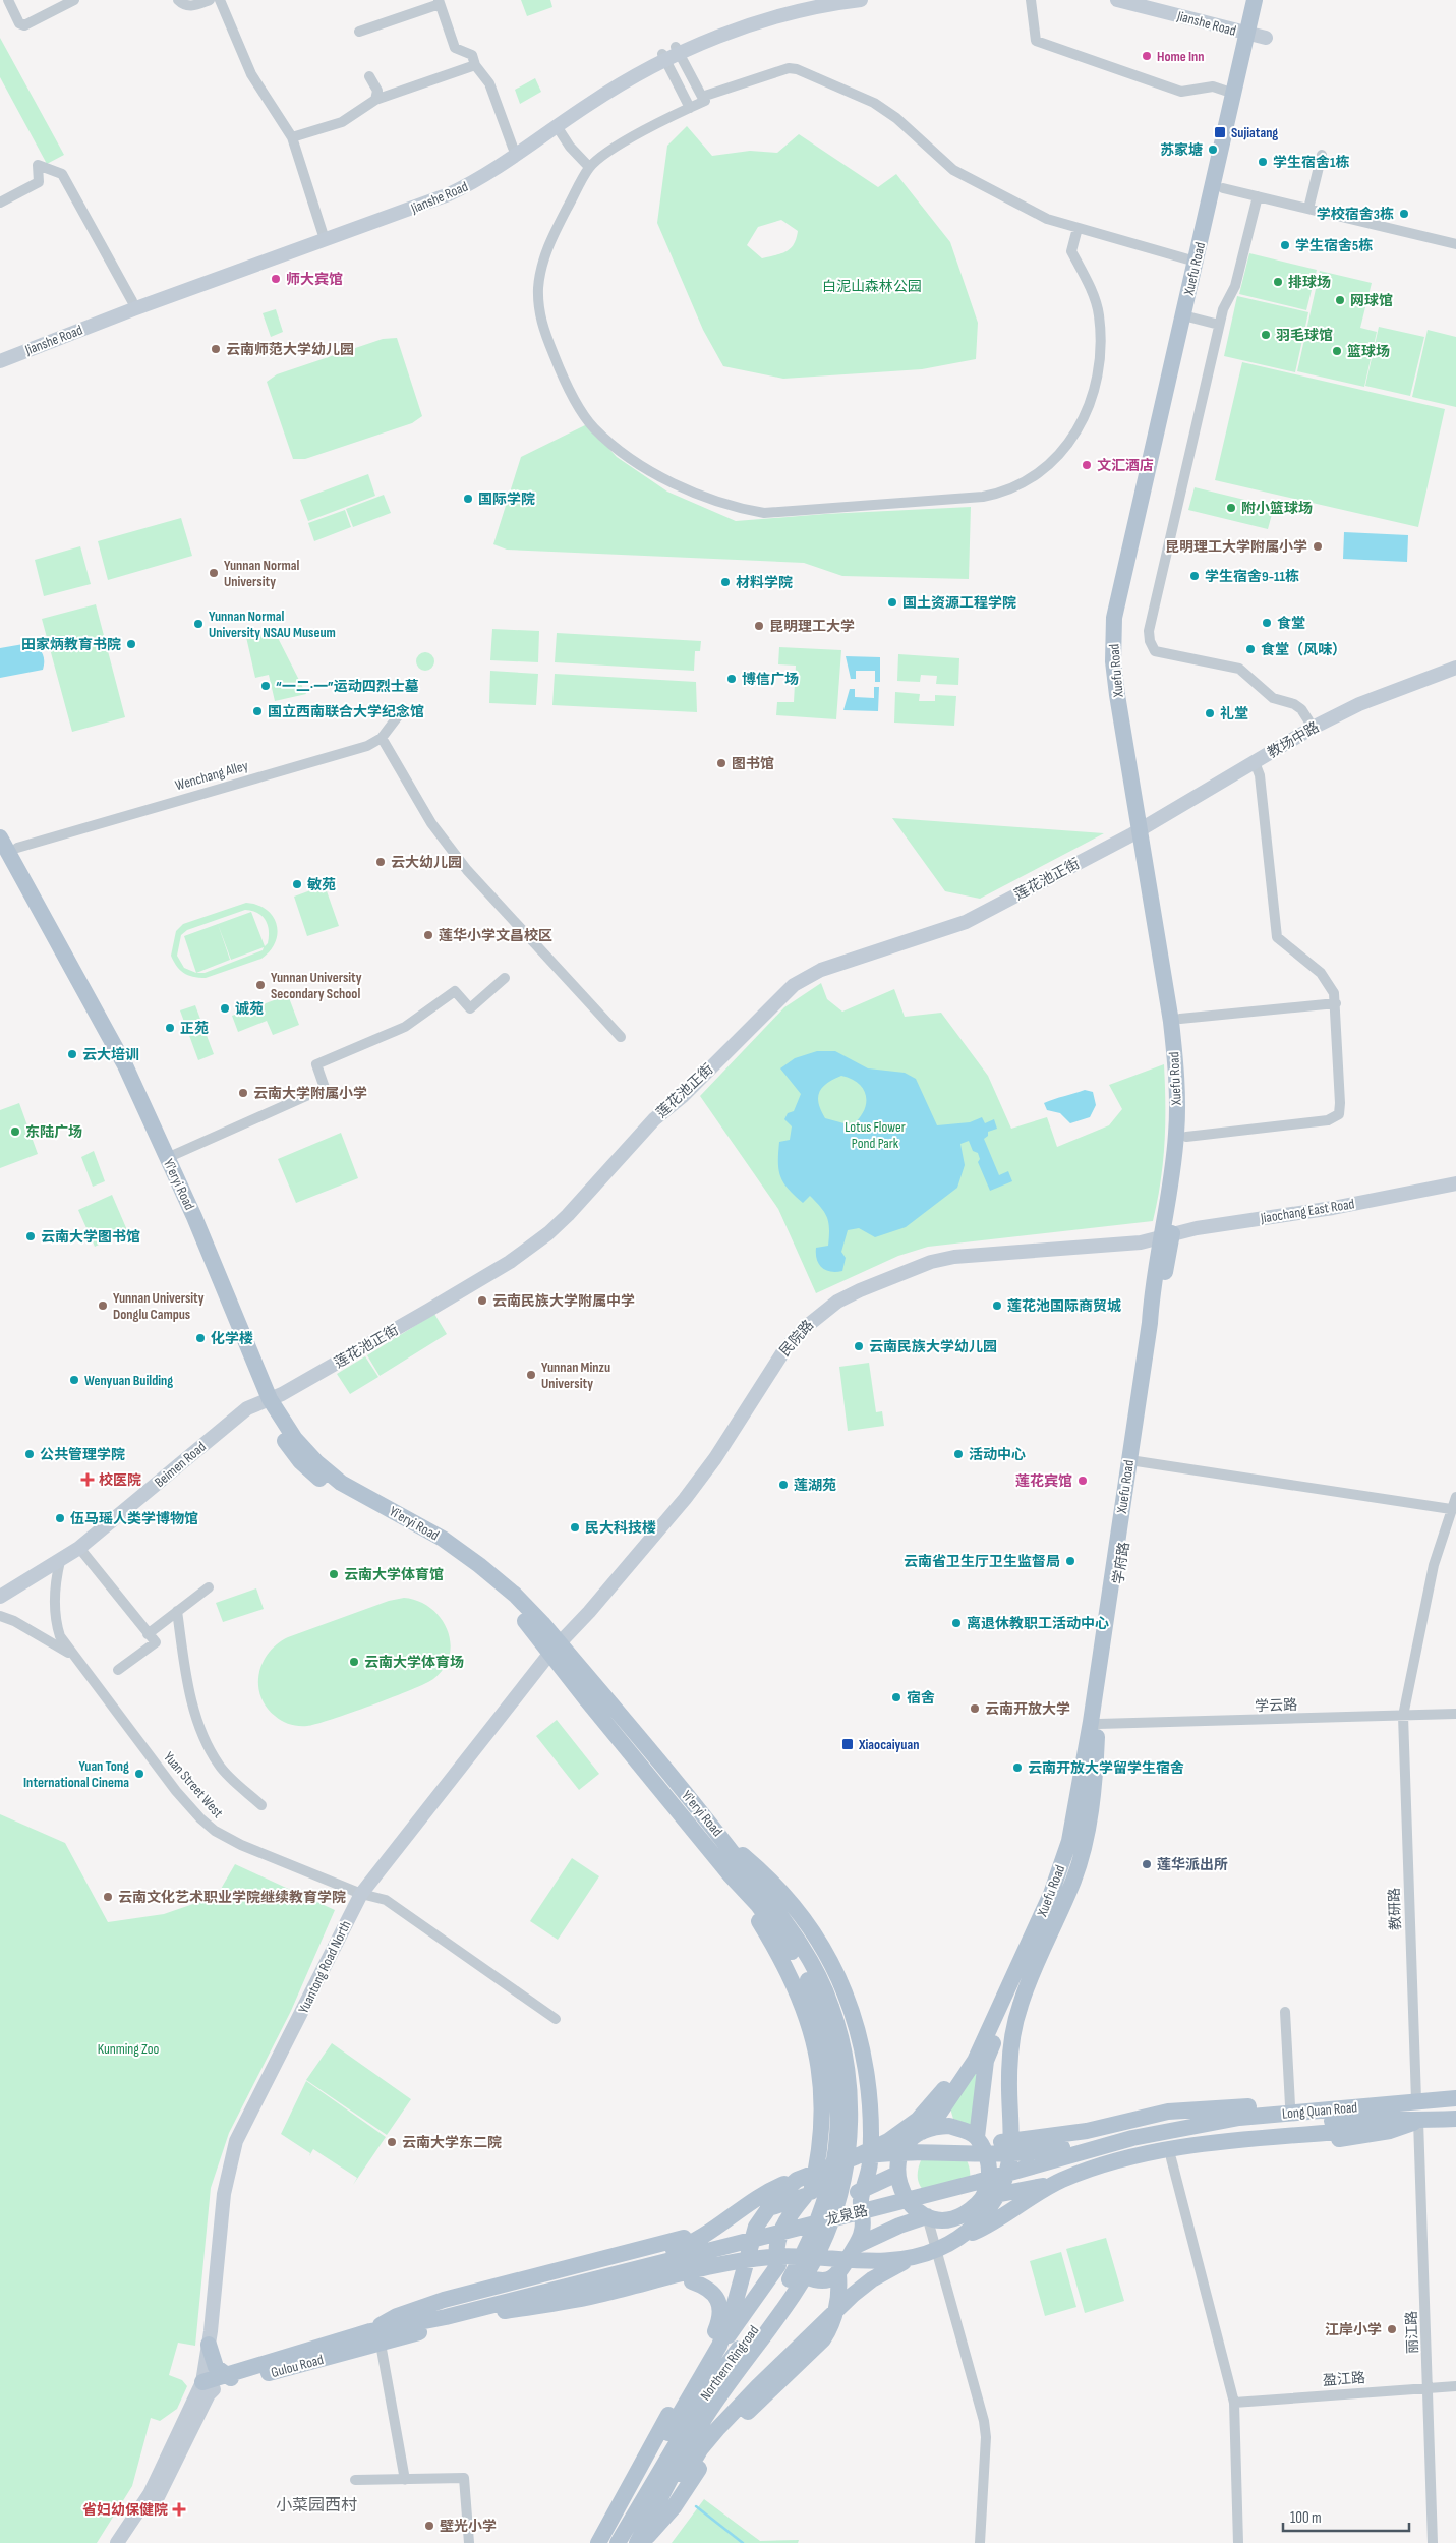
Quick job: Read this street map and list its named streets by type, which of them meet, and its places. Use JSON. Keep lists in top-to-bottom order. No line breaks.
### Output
{"streets":{"main road":["Jianshe Road","Xuefu Road","教场中路","莲花池正街","Yi'eryi Road","Jiaochang East Road","民院路","Beimen Road","学府路","Yuantong Road North","Long Quan Road","龙泉路","Northern Ringroad","Gulou Road"],"street":["Wenchang Alley","学云路","Yuan Street West","教研路","丽江路","盈江路"]},"crossings":[["Jianshe Road","Xuefu Road"],["Xuefu Road","教场中路"],["Xuefu Road","莲花池正街"],["Xuefu Road","Jiaochang East Road"],["Xuefu Road","民院路"],["Xuefu Road","学府路"],["教场中路","莲花池正街"],["Wenchang Alley","Yi'eryi Road"],["莲花池正街","Yi'eryi Road"],["莲花池正街","Beimen Road"],["Yi'eryi Road","民院路"],["Yi'eryi Road","Beimen Road"],["Yi'eryi Road","Yuantong Road North"],["Yi'eryi Road","Northern Ringroad"],["Jiaochang East Road","民院路"],["Jiaochang East Road","学府路"],["民院路","学府路"],["民院路","Yuantong Road North"],["Beimen Road","Yuan Street West"],["学府路","学云路"],["学云路","教研路"],["Yuan Street West","Yuantong Road North"],["教研路","Long Quan Road"],["Long Quan Road","龙泉路"],["Long Quan Road","丽江路"],["龙泉路","Gulou Road"],["丽江路","盈江路"]],"districts":["小菜园西村"],"parks":["白泥山森林公园","Lotus Flower Pond Park","Kunming Zoo"],"places":{"other":["Home Inn","苏家塘","学生宿舍1栋","学校宿舍3栋","学生宿舍5栋","师大宾馆","排球场","网球馆","羽毛球馆","云南师范大学幼儿园","篮球场","文汇酒店","国际学院","附小篮球场","昆明理工大学附属小学","Yunnan Normal University","学生宿舍9-11栋","材料学院","国土资源工程学院","食堂","Yunnan Normal University NSAU Museum","昆明理工大学","田家炳教育书院","食堂（风味）","博信广场","“一二·一”运动四烈士墓","国立西南联合大学纪念馆","礼堂","图书馆","云大幼儿园","敏苑","莲华小学文昌校区","Yunnan University Secondary School","诚苑","正苑","云大培训","云南大学附属小学","东陆广场","云南大学图书馆","云南民族大学附属中学","Yunnan University Donglu Campus","莲花池国际商贸城","化学楼","云南民族大学幼儿园","Yunnan Minzu University","Wenyuan Building","公共管理学院","活动中心","莲花宾馆","莲湖苑","伍马瑶人类学博物馆","民大科技楼","云南省卫生厅卫生监督局","云南大学体育馆","离退休教职工活动中心","云南大学体育场","宿舍","云南开放大学","云南开放大学留学生宿舍","Yuan Tong International Cinema","莲华派出所","云南文化艺术职业学院继续教育学院","云南大学东二院","江岸小学","壁光小学"],"transit":["Sujiatang","Xiaocaiyuan"],"health":["校医院","省妇幼保健院"]},"scale_bar":"100 m"}
